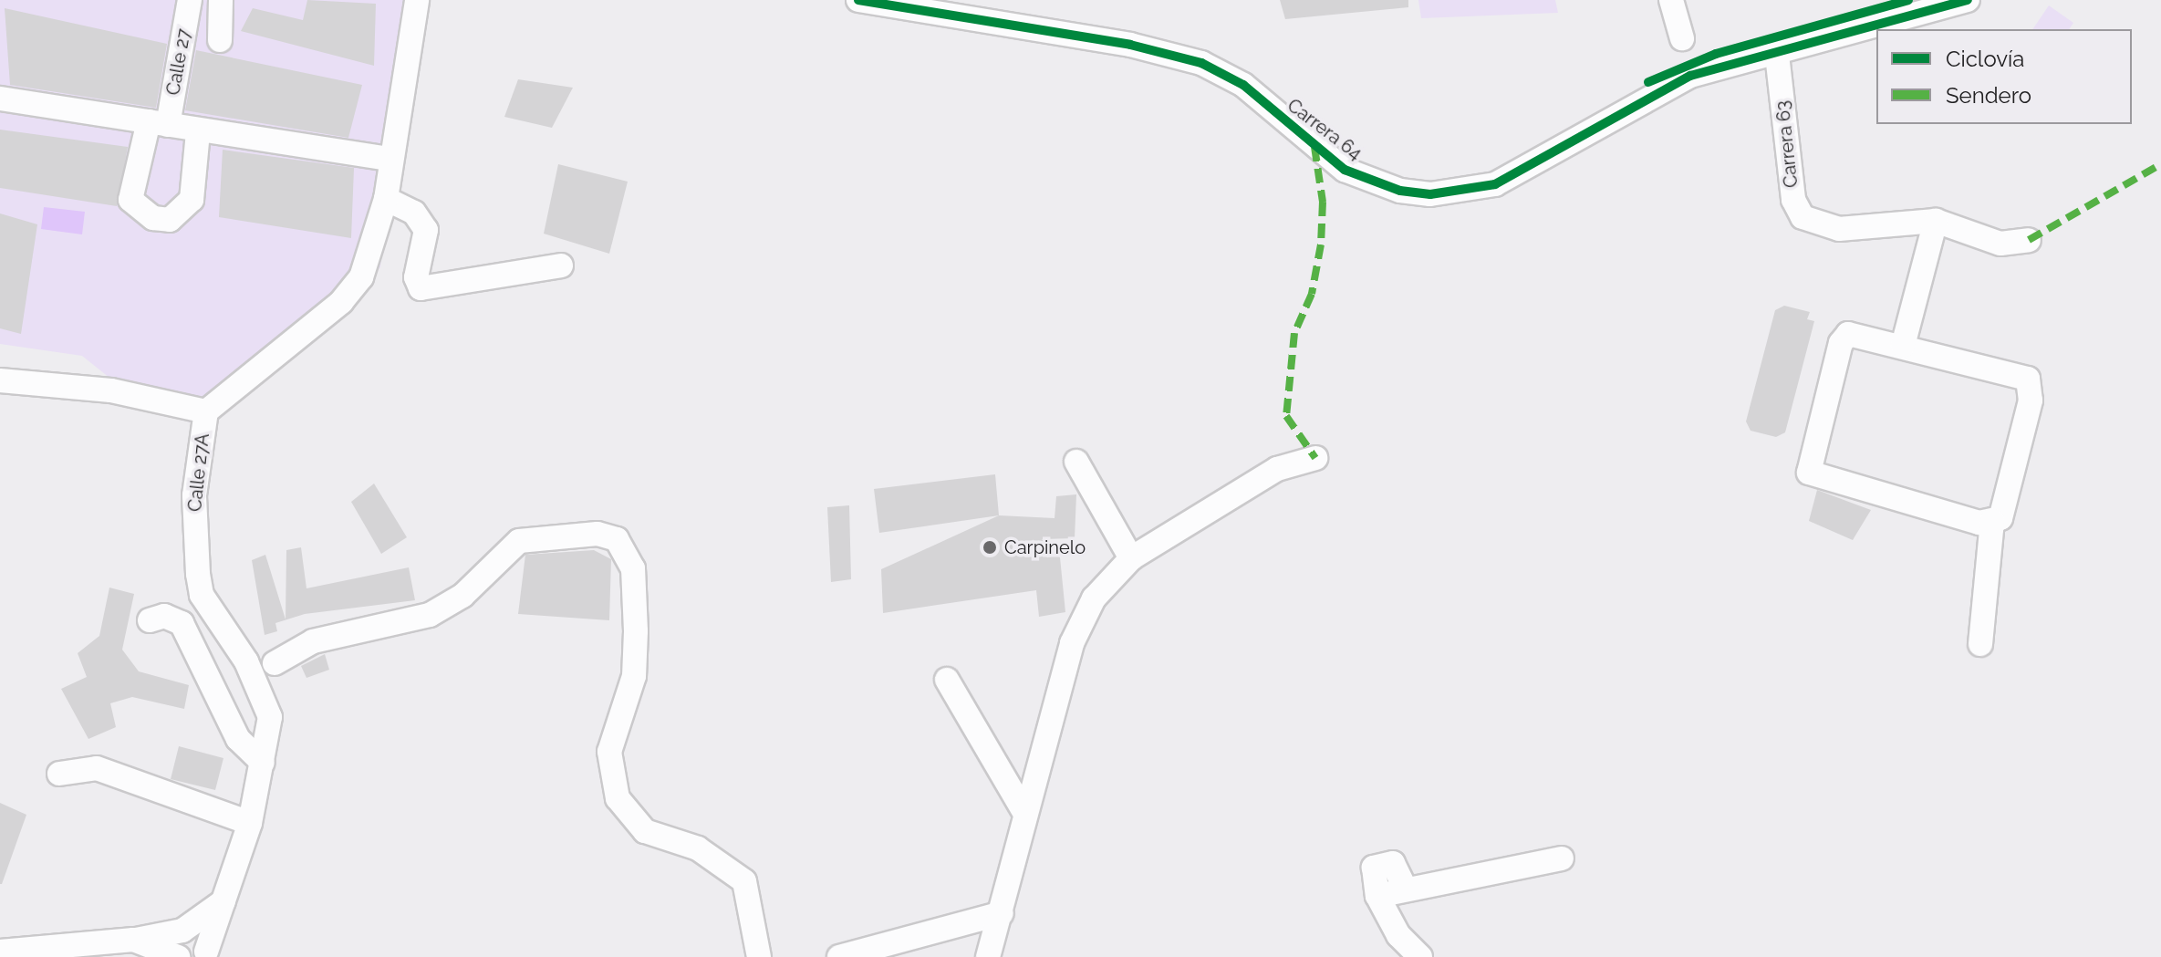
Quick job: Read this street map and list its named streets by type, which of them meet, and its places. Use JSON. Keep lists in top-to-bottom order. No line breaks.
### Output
{"streets":{"street":["Calle 27","Carrera 64","Carrera 63","Calle 27A"]},"crossings":[["Carrera 64","Carrera 63"]],"places":["Carpinelo"],"legend":["Ciclovía","Sendero"]}
